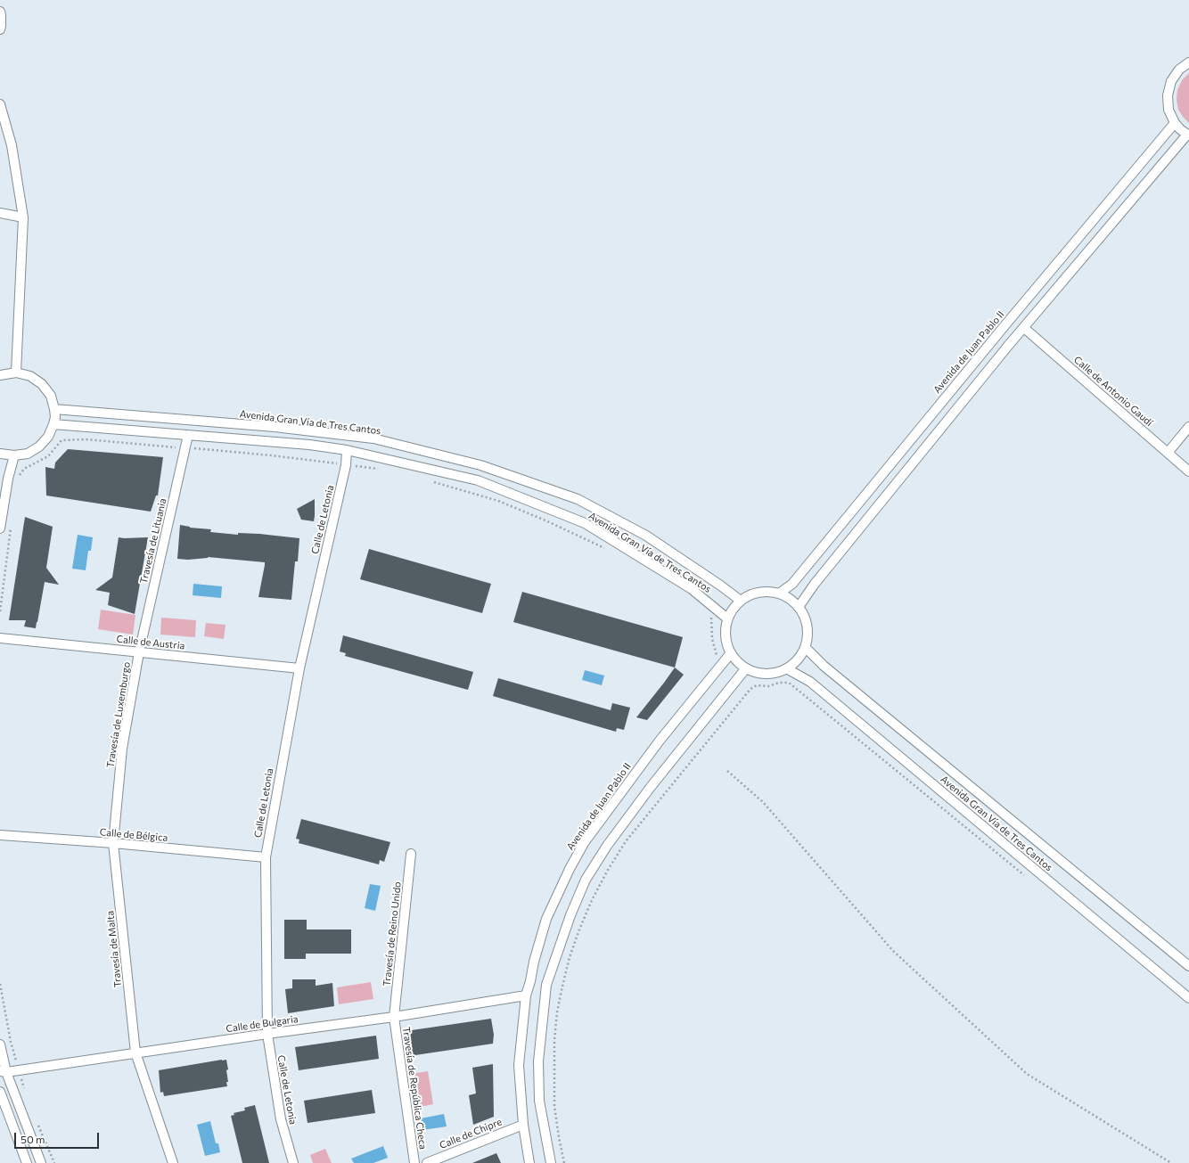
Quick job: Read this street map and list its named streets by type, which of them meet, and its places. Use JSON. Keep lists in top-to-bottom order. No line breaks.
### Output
{"streets":{"street":["Avenida de Juan Pablo II","Calle de Antonio Gaudí","Avenida Gran Vía de Tres Cantos","Calle de Letonia","Travesía de Lituania","Calle de Austria","Travesía de Luxemburgo","Calle de Bélgica","Travesía de Reino Unido","Travesía de Malta","Calle de Bulgaria","Travesía de República Checa","Calle de Chipre"]},"crossings":[["Avenida de Juan Pablo II","Avenida Gran Vía de Tres Cantos"],["Avenida de Juan Pablo II","Calle de Bulgaria"],["Avenida de Juan Pablo II","Calle de Chipre"],["Avenida Gran Vía de Tres Cantos","Calle de Letonia"],["Avenida Gran Vía de Tres Cantos","Travesía de Lituania"],["Calle de Letonia","Calle de Austria"],["Calle de Letonia","Calle de Bélgica"],["Calle de Letonia","Calle de Bulgaria"],["Travesía de Lituania","Calle de Austria"],["Travesía de Lituania","Travesía de Luxemburgo"],["Calle de Austria","Travesía de Luxemburgo"],["Travesía de Luxemburgo","Calle de Bélgica"],["Travesía de Luxemburgo","Travesía de Malta"],["Calle de Bélgica","Travesía de Malta"],["Travesía de Reino Unido","Calle de Bulgaria"],["Travesía de Reino Unido","Travesía de República Checa"],["Travesía de Malta","Calle de Bulgaria"],["Calle de Bulgaria","Travesía de República Checa"]],"scale_bar":"50 m"}
